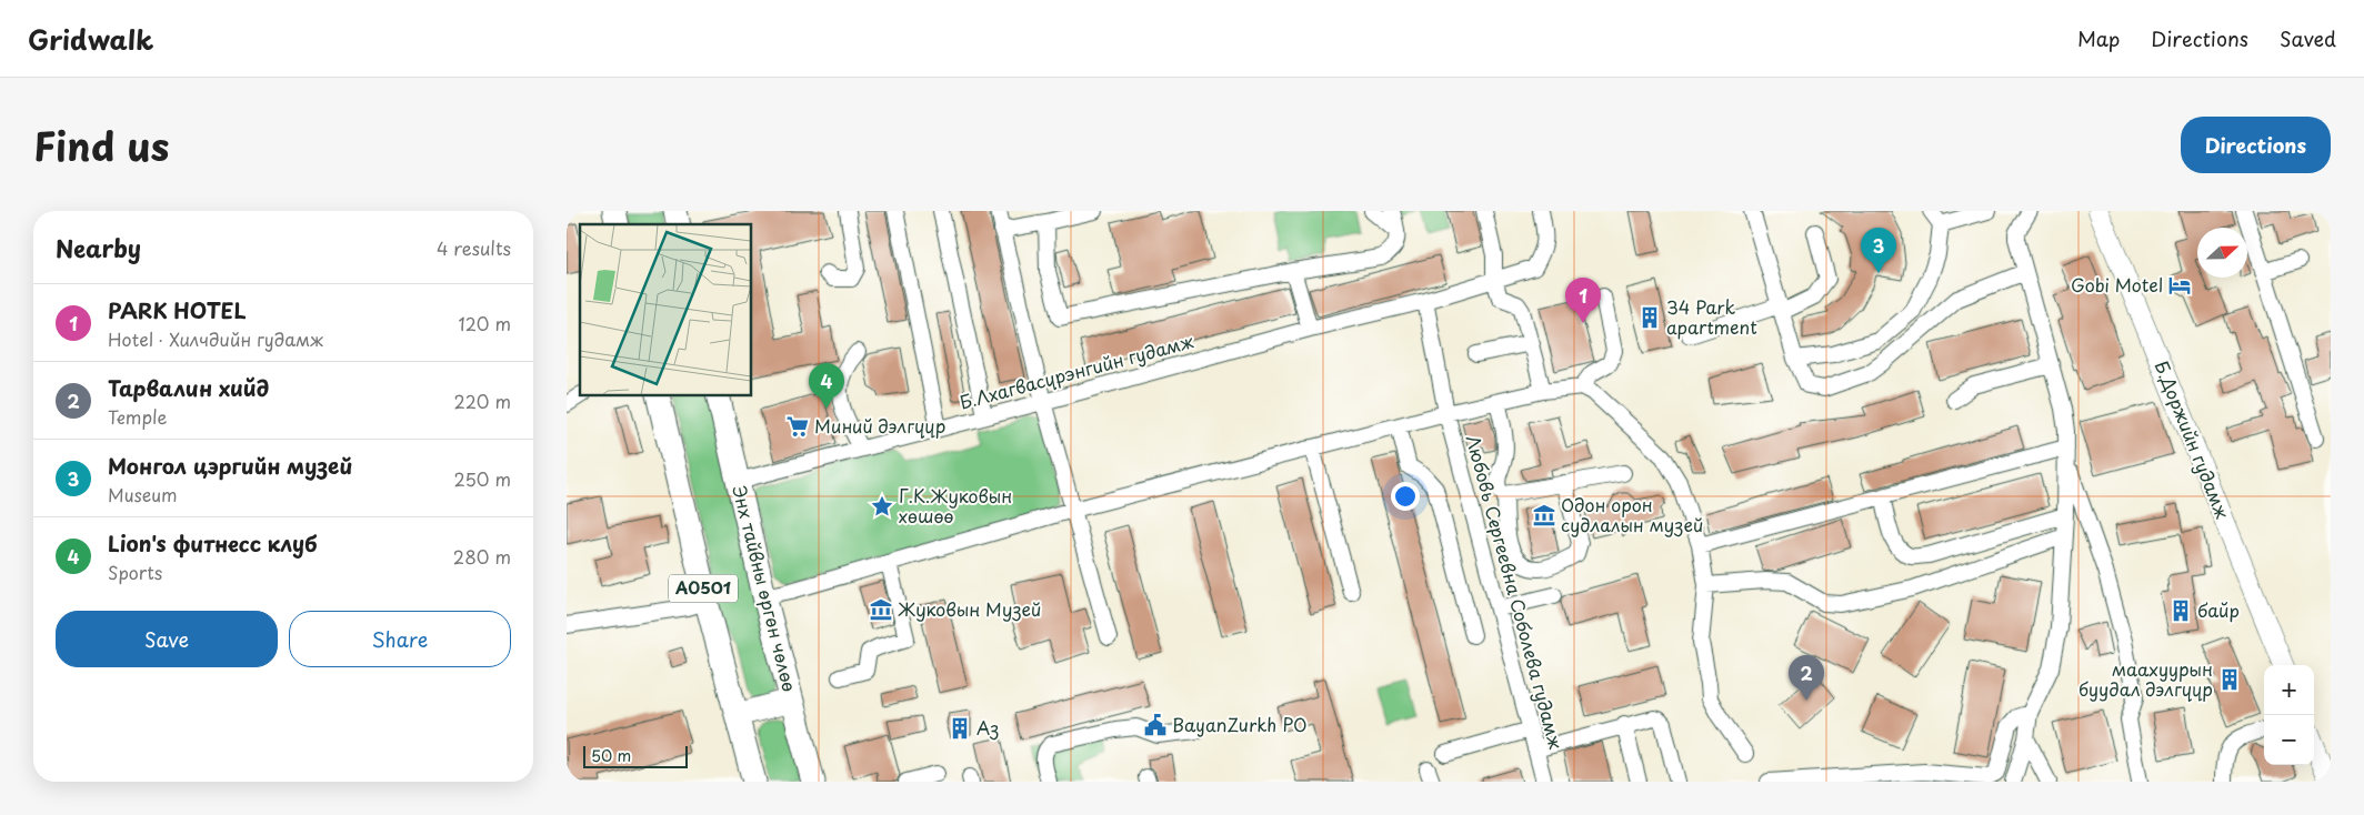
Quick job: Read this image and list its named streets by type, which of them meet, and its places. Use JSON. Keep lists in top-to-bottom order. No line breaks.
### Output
{"streets":{"highway":["A0501","Энх тайвны өргөн чөлөө"],"main road":["Б.Доржийн гудамж"],"street":["Б.Лхагвасүрэнгийн гудамж","Любовь Сергеевна Соболева гудамж"]},"crossings":[["Б.Лхагвасүрэнгийн гудамж","Энх тайвны өргөн чөлөө"],["Б.Лхагвасүрэнгийн гудамж","Любовь Сергеевна Соболева гудамж"]],"places":{"hotel":["Gobi Motel"],"building":["34 Park apartment","байр","маахуурын буудал дэлгүүр","Аз"],"supermarket":["Миний дэлгүүр"],"place":["Г.К.Жуковын хөшөө"],"museum":["Одон орон судлалын музей","Жуковын Музей"],"public building":["BayanZurkh PO"]},"scale_bar":"50 m","north":"right","page":{"header":"Gridwalk","nav":["Map","Directions","Saved"],"title":"Find us","buttons":["Directions",["Save","Share"]],"heading":["Nearby","4 results"],"pins":["3","1","4","2"],"list":[{"mark":"1","name":"PARK HOTEL","note":"Hotel · Хилчдийн гудамж","value":"120 m"},{"mark":"2","name":"Тарвалин хийд","note":"Temple","value":"220 m"},{"mark":"3","name":"Монгол цэргийн музей","note":"Museum","value":"250 m"},{"mark":"4","name":"Lion's фитнесс клуб","note":"Sports","value":"280 m"}],"map_buttons":["+","−"],"scale":"50 m"}}
